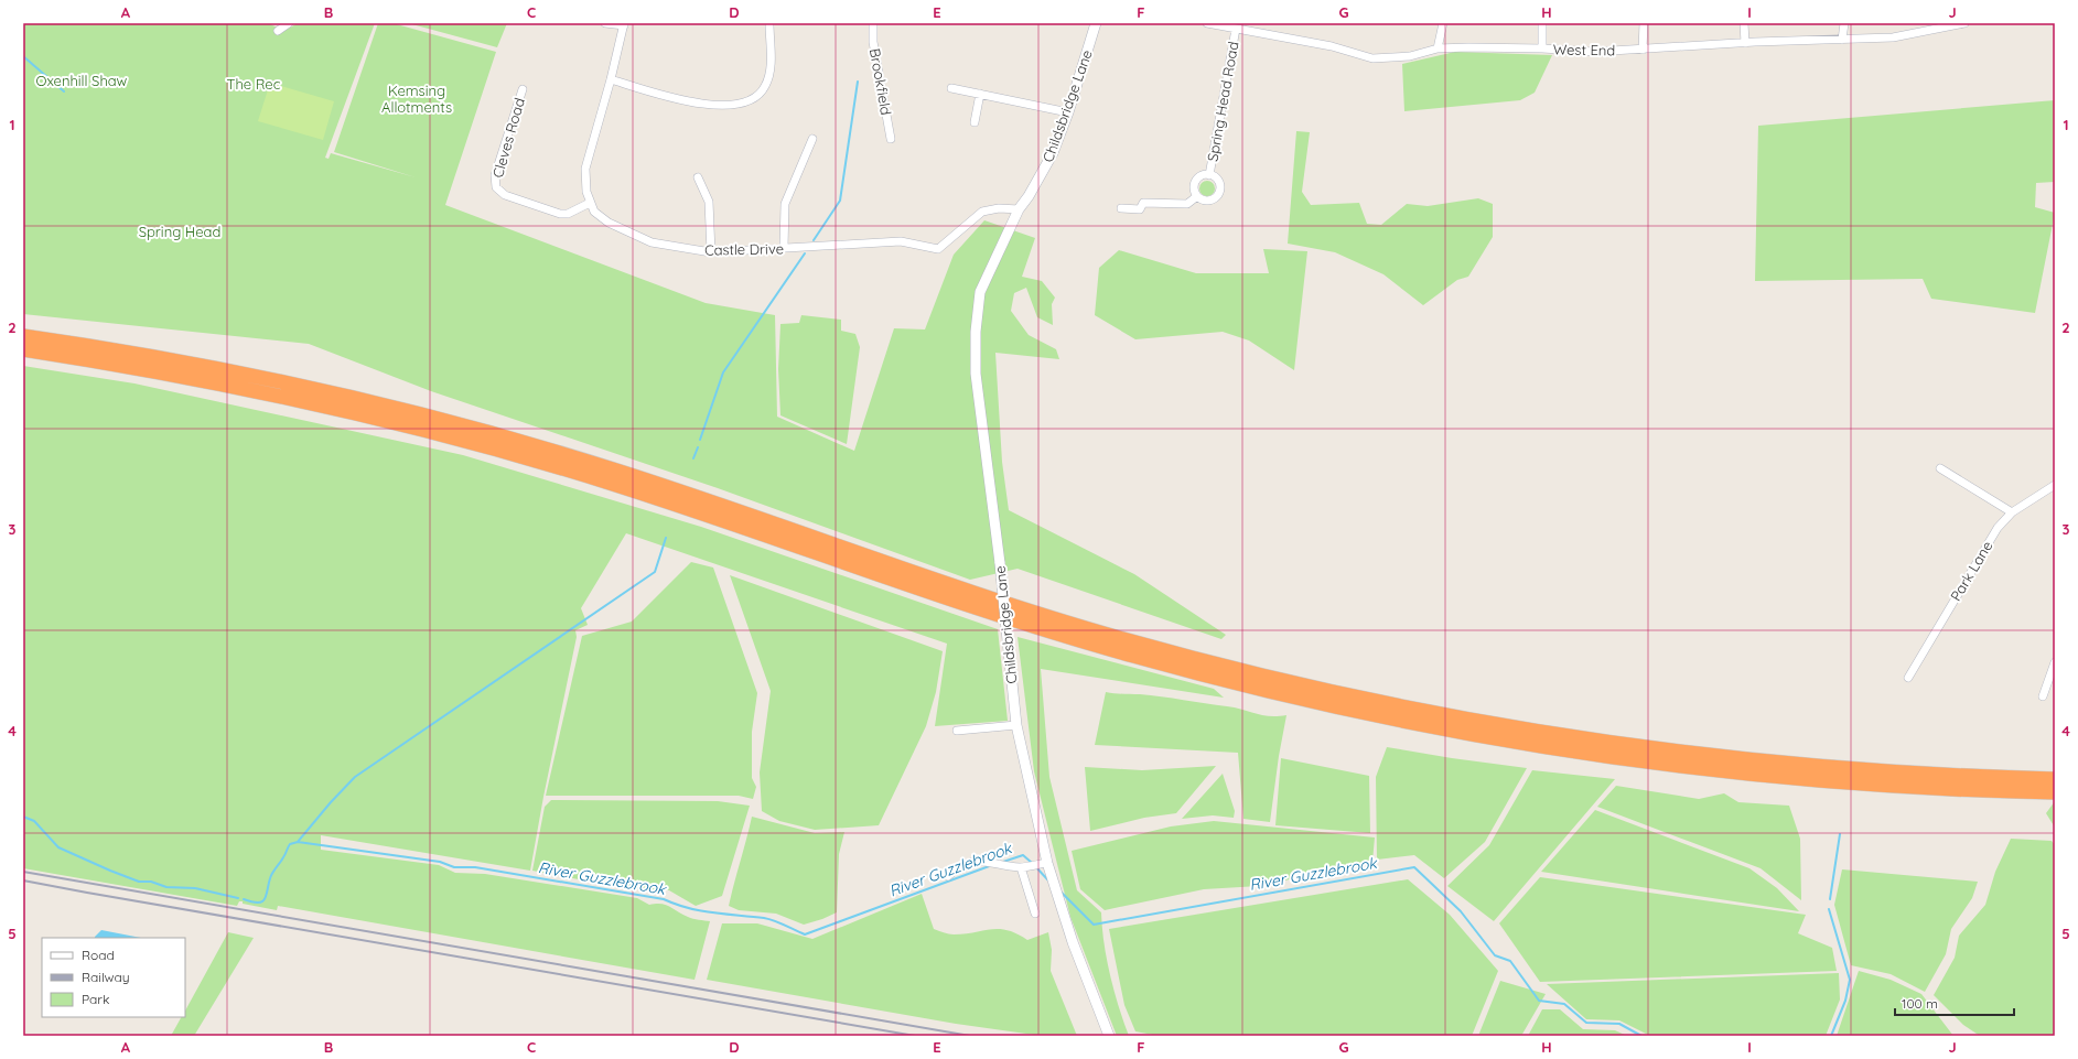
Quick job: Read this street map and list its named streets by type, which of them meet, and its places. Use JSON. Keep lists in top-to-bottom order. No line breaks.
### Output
{"streets":{"street":["West End","Brookfield","Spring Head Road","Childsbridge Lane","Cleves Road","Castle Drive","Park Lane"]},"crossings":[["West End","Spring Head Road"],["Childsbridge Lane","Castle Drive"],["Cleves Road","Castle Drive"]],"water":["River Guzzlebrook"],"parks":["Oxenhill Shaw","The Rec","Kemsing Allotments","Spring Head"],"legend":["Road","Railway","Park"],"scale_bar":"100 m","grid":{"columns":["A","B","C","D","E","F","G","H","I","J"],"rows":["1","2","3","4","5"]}}
